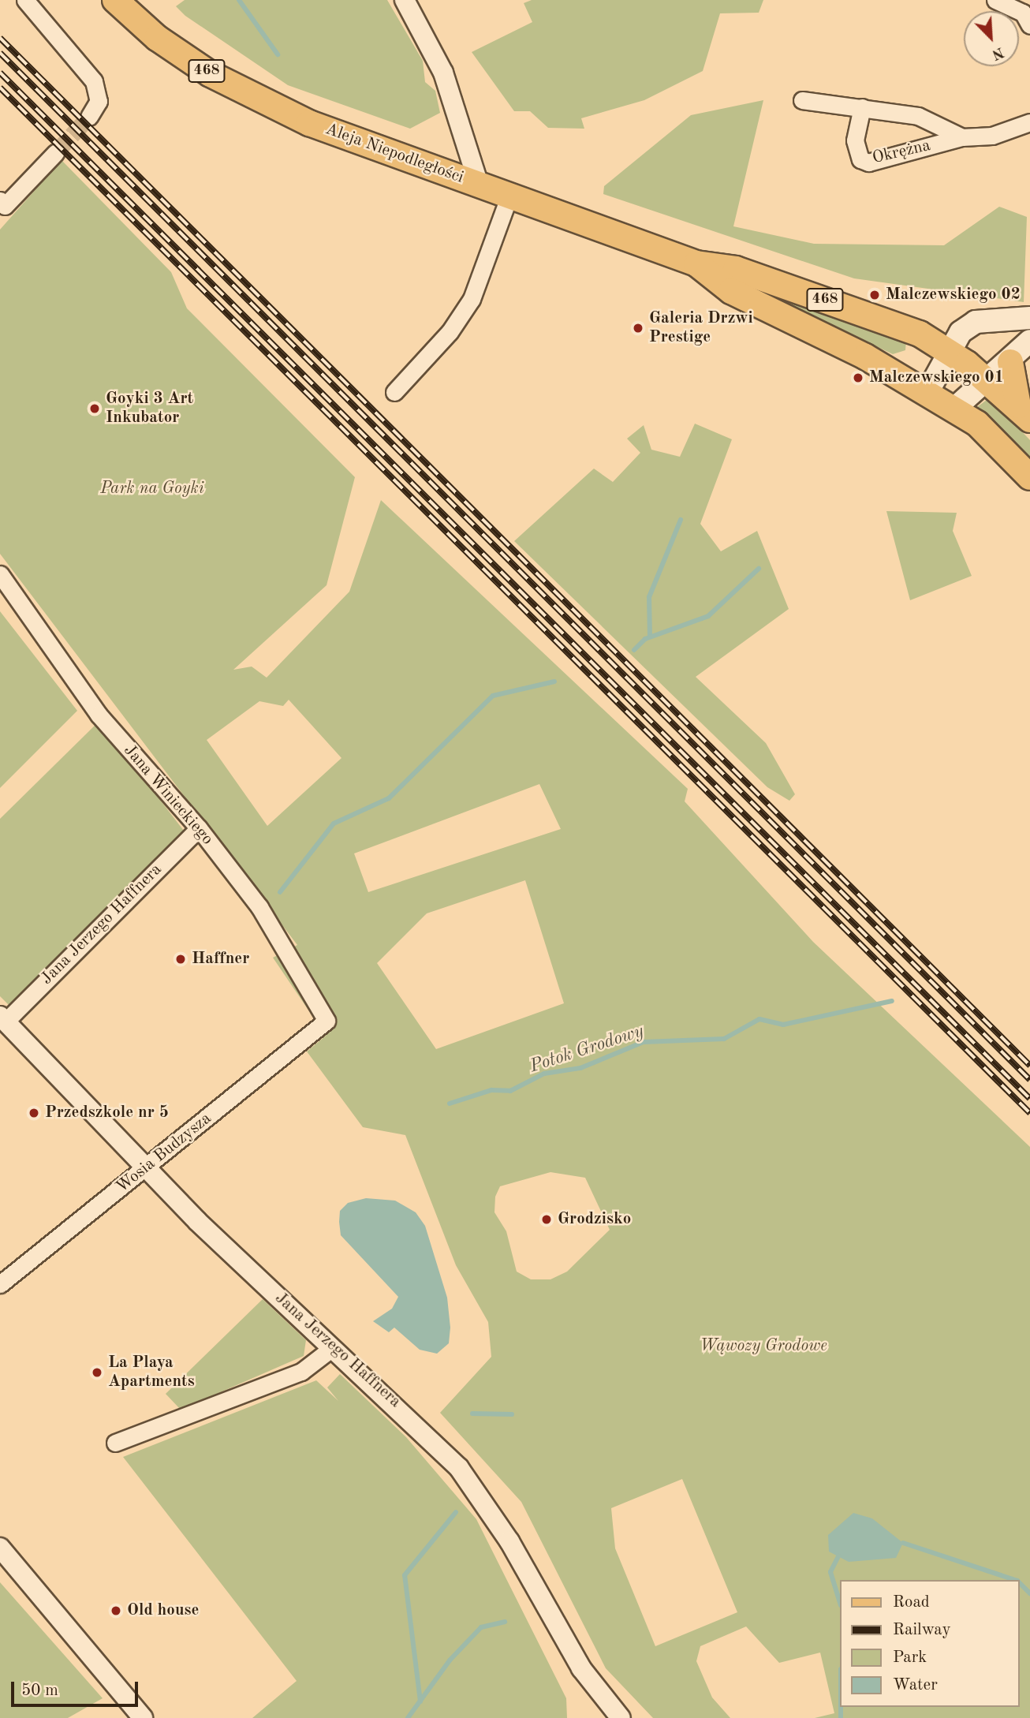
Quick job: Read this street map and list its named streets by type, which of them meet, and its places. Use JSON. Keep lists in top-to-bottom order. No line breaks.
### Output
{"streets":{"main road":["468","Aleja Niepodległości"],"street":["Okrężna","Jana Winieckiego","Jana Jerzego Haffnera","Wosia Budzysza"]},"crossings":[["Jana Winieckiego","Jana Jerzego Haffnera"],["Jana Winieckiego","Wosia Budzysza"],["Jana Jerzego Haffnera","Wosia Budzysza"]],"water":["Potok Grodowy"],"parks":["Park na Goyki","Wąwozy Grodowe"],"places":["Malczewskiego 02","Galeria Drzwi Prestige","Malczewskiego 01","Goyki 3 Art Inkubator","Haffner","Przedszkole nr 5","Grodzisko","La Playa Apartments","Old house"],"legend":["Road","Railway","Park","Water"],"scale_bar":"50 m","north":"bottom right"}
